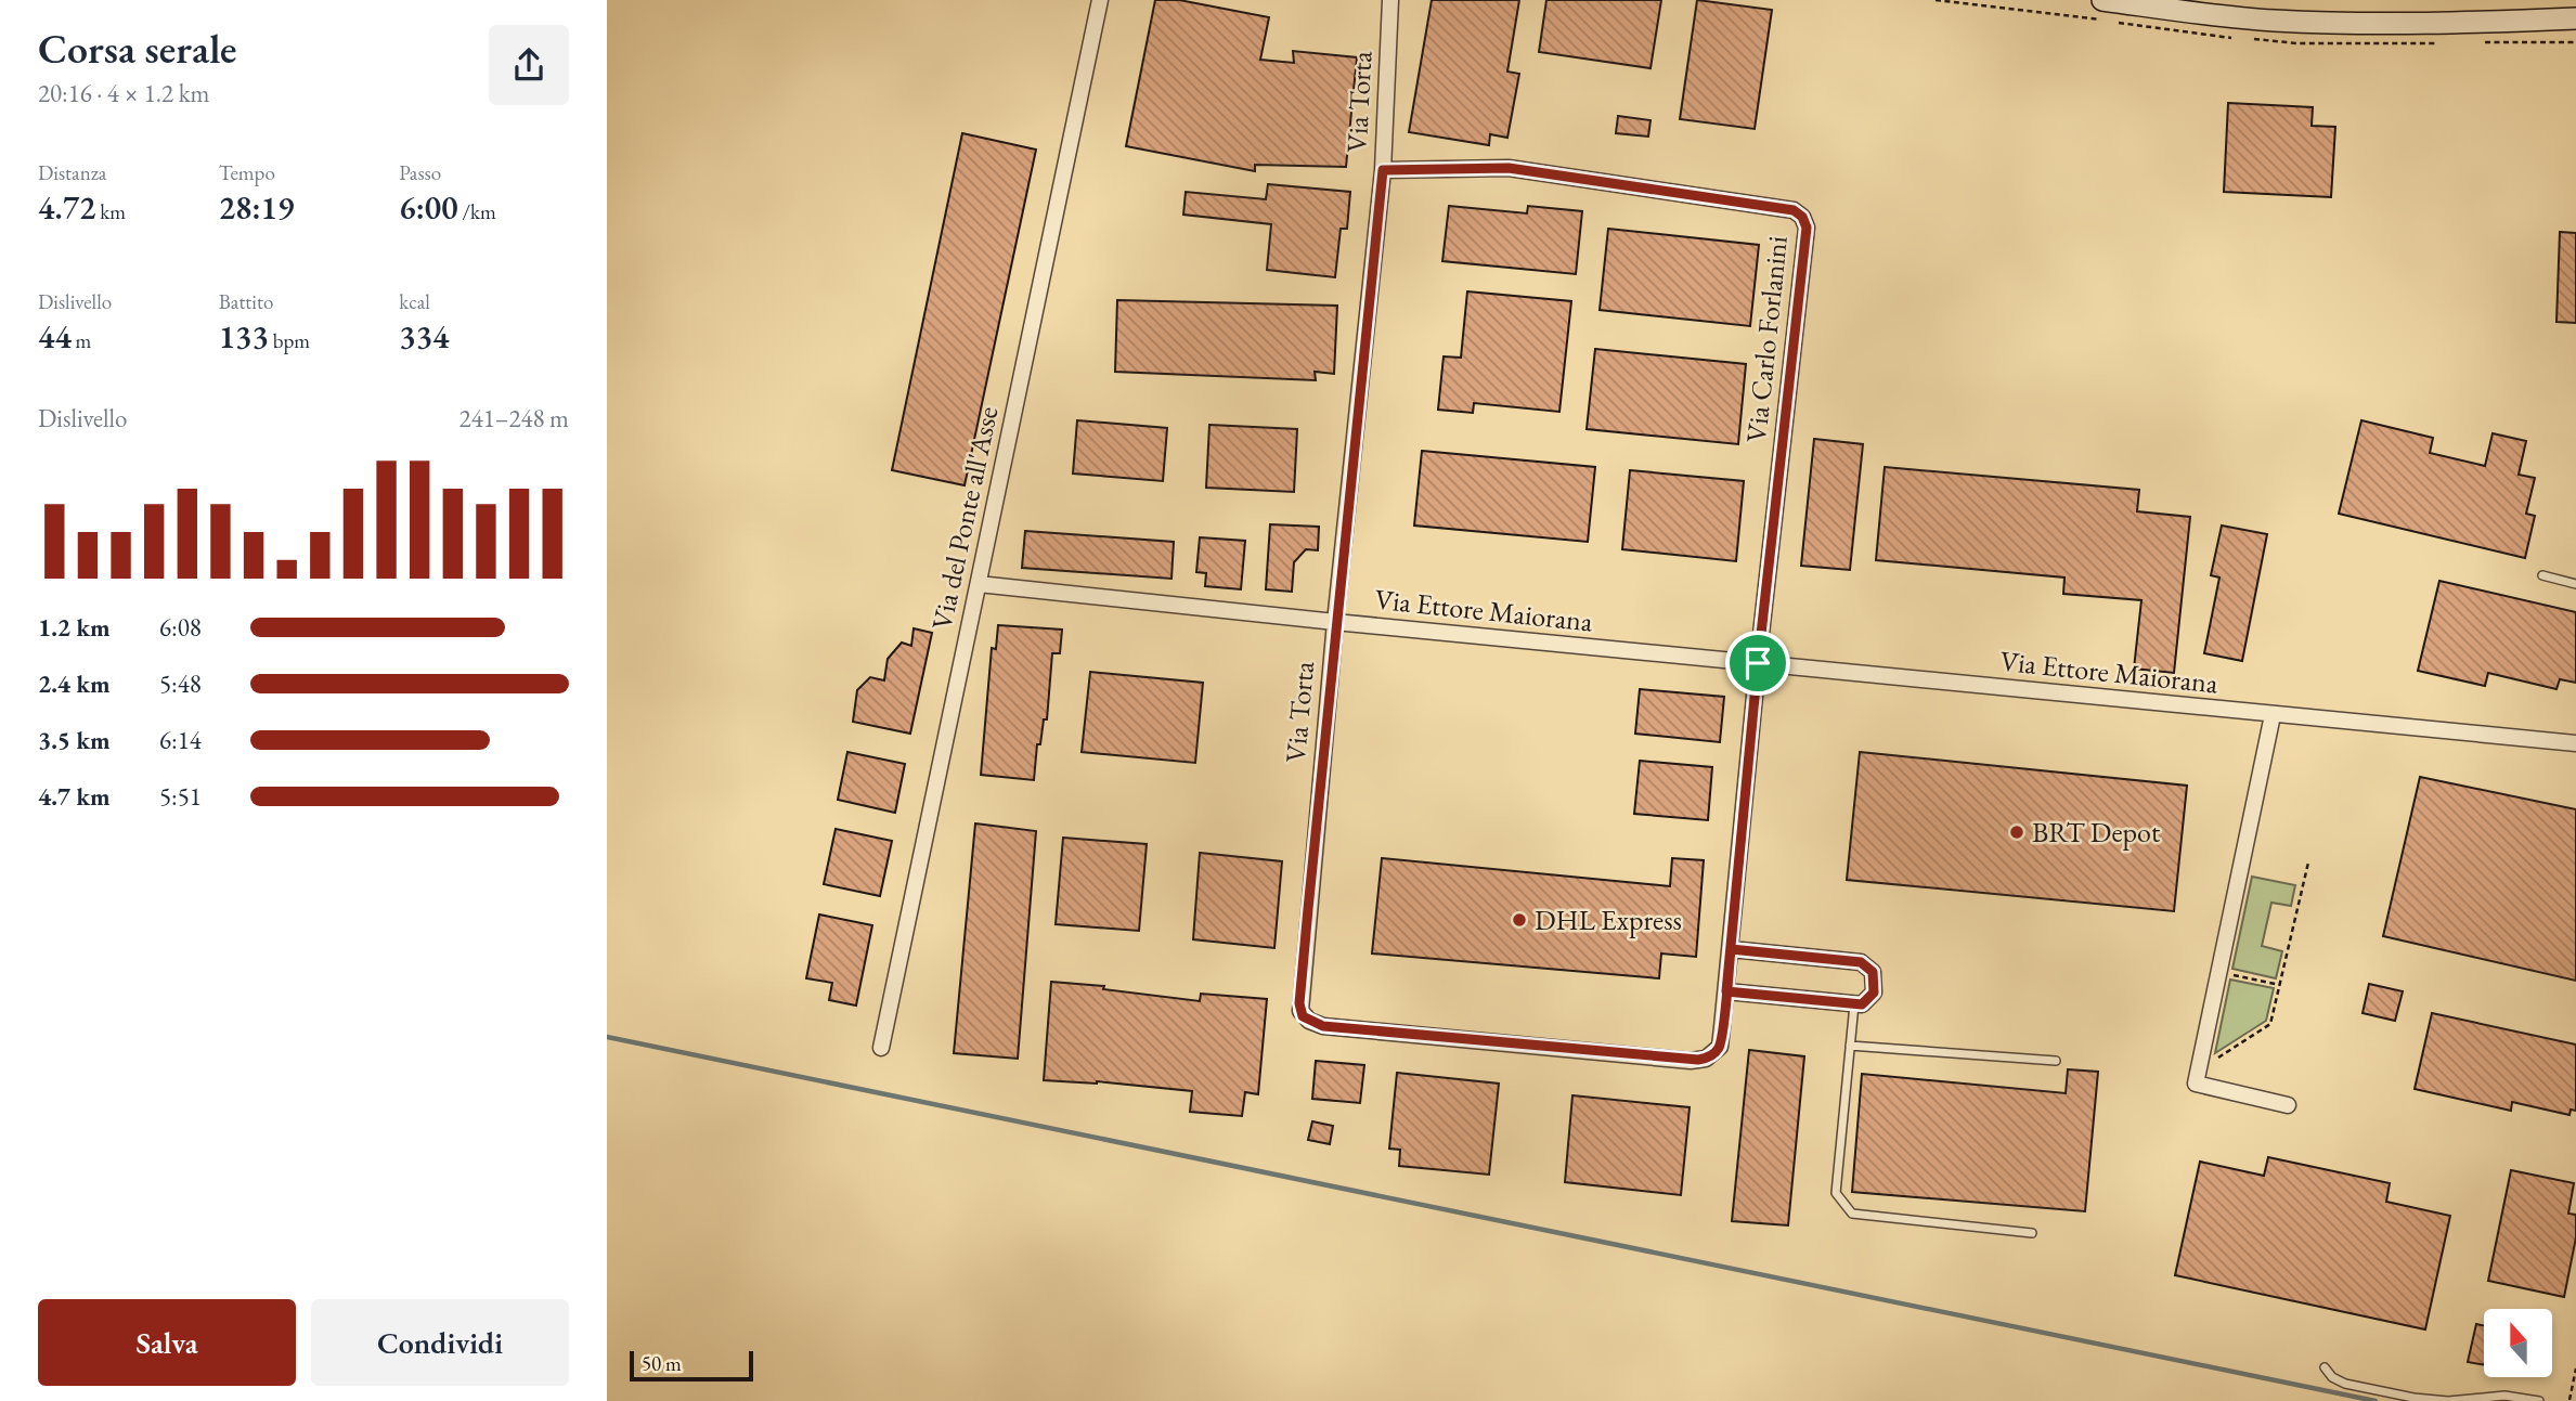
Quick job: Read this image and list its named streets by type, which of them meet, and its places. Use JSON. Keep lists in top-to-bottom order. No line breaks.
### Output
{"streets":{"street":["Via Torta","Via Carlo Forlanini","Via del Ponte all'Asse","Via Ettore Maiorana"]},"crossings":[["Via Torta","Via Carlo Forlanini"],["Via Torta","Via Ettore Maiorana"],["Via Carlo Forlanini","Via Ettore Maiorana"],["Via del Ponte all'Asse","Via Ettore Maiorana"]],"places":["BRT Depot","DHL Express"],"scale_bar":"50 m","north":"top","page":{"heading":["Corsa serale","20:16 · 4 × 1.2 km"],"stats":[["Distanza","4.72 km"],["Tempo","28:19"],["Passo","6:00 /km"],["Dislivello","44 m"],["Battito","133 bpm"],["kcal","334"]],"chart":["Dislivello","241–248 m"],"list":[{"name":"1.2 km","note":"6:08"},{"name":"2.4 km","note":"5:48"},{"name":"3.5 km","note":"6:14"},{"name":"4.7 km","note":"5:51"}],"buttons":["Salva","Condividi"],"scale":"50 m"}}
